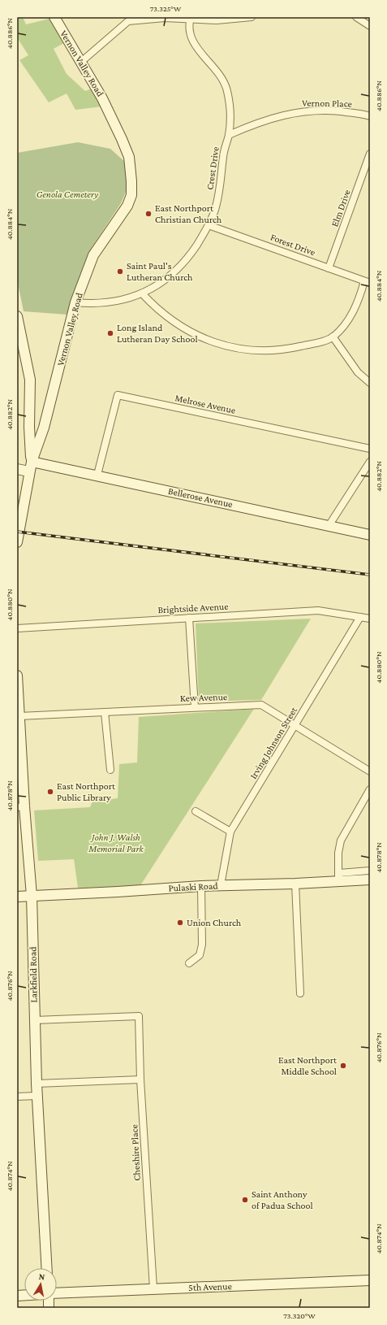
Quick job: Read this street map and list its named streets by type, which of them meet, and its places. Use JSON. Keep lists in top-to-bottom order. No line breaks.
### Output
{"streets":{"main road":["Vernon Valley Road","Bellerose Avenue","Pulaski Road","Larkfield Road","5th Avenue"],"street":["Vernon Place","Crest Drive","Elm Drive","Forest Drive","Melrose Avenue","Brightside Avenue","Kew Avenue","Irving Johnson Street","Cheshire Place"]},"crossings":[["Vernon Valley Road","Crest Drive"],["Vernon Valley Road","Bellerose Avenue"],["Vernon Place","Crest Drive"],["Crest Drive","Forest Drive"],["Elm Drive","Forest Drive"],["Melrose Avenue","Bellerose Avenue"],["Brightside Avenue","Irving Johnson Street"],["Kew Avenue","Irving Johnson Street"],["Kew Avenue","Larkfield Road"],["Irving Johnson Street","Pulaski Road"],["Pulaski Road","Larkfield Road"],["Larkfield Road","Cheshire Place"],["Cheshire Place","5th Avenue"]],"parks":["Genola Cemetery","John J. Walsh Memorial Park"],"places":["East Northport Christian Church","Saint Paul's Lutheran Church","Long Island Lutheran Day School","East Northport Public Library","Union Church","East Northport Middle School","Saint Anthony of Padua School"],"north":"top","coordinates":["73.325°W","40.886°N","40.884°N","40.882°N","40.880°N","40.878°N","40.876°N","40.874°N","73.320°W"]}
